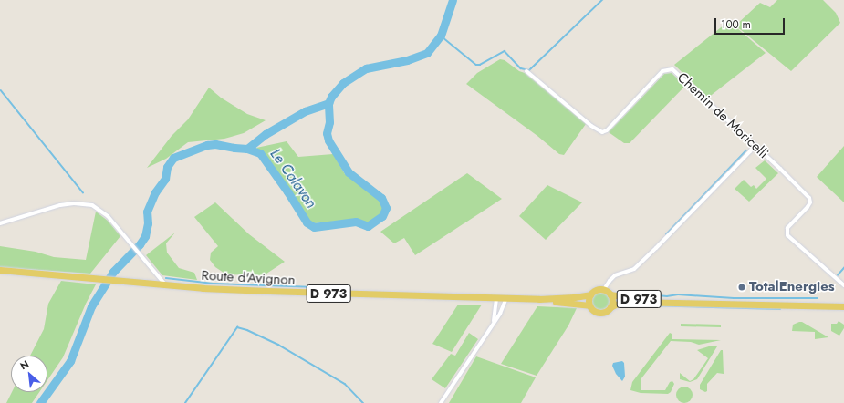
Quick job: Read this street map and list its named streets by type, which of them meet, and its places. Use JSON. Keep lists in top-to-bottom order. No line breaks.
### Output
{"streets":{"main road":["Route d'Avignon","D 973"],"street":["Chemin de Moricelli"]},"crossings":[["Route d'Avignon","D 973"]],"water":["Le Calavon"],"places":["TotalEnergies"],"scale_bar":"100 m","north":"top left"}
